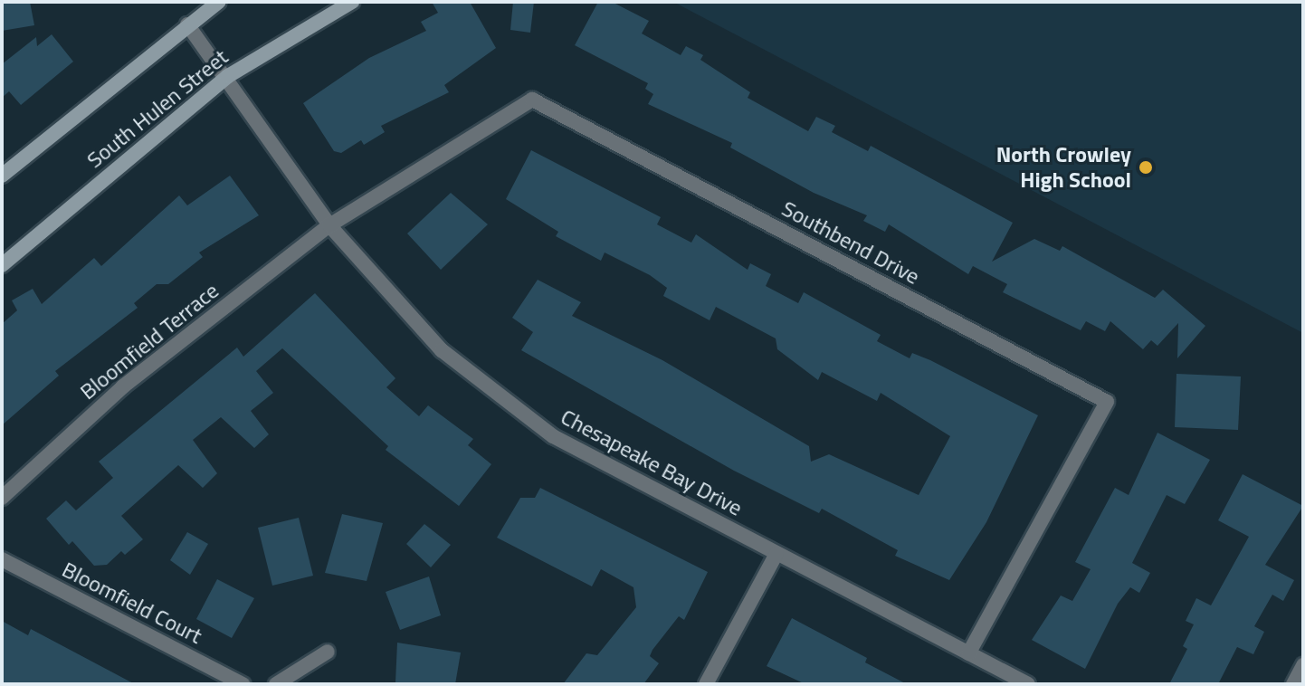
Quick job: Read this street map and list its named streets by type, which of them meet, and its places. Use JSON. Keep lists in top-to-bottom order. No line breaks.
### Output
{"streets":{"main road":["South Hulen Street"],"street":["Southbend Drive","Bloomfield Terrace","Chesapeake Bay Drive","Bloomfield Court"]},"crossings":[["South Hulen Street","Chesapeake Bay Drive"],["Southbend Drive","Bloomfield Terrace"],["Southbend Drive","Chesapeake Bay Drive"],["Bloomfield Terrace","Chesapeake Bay Drive"]],"places":["North Crowley High School"]}
